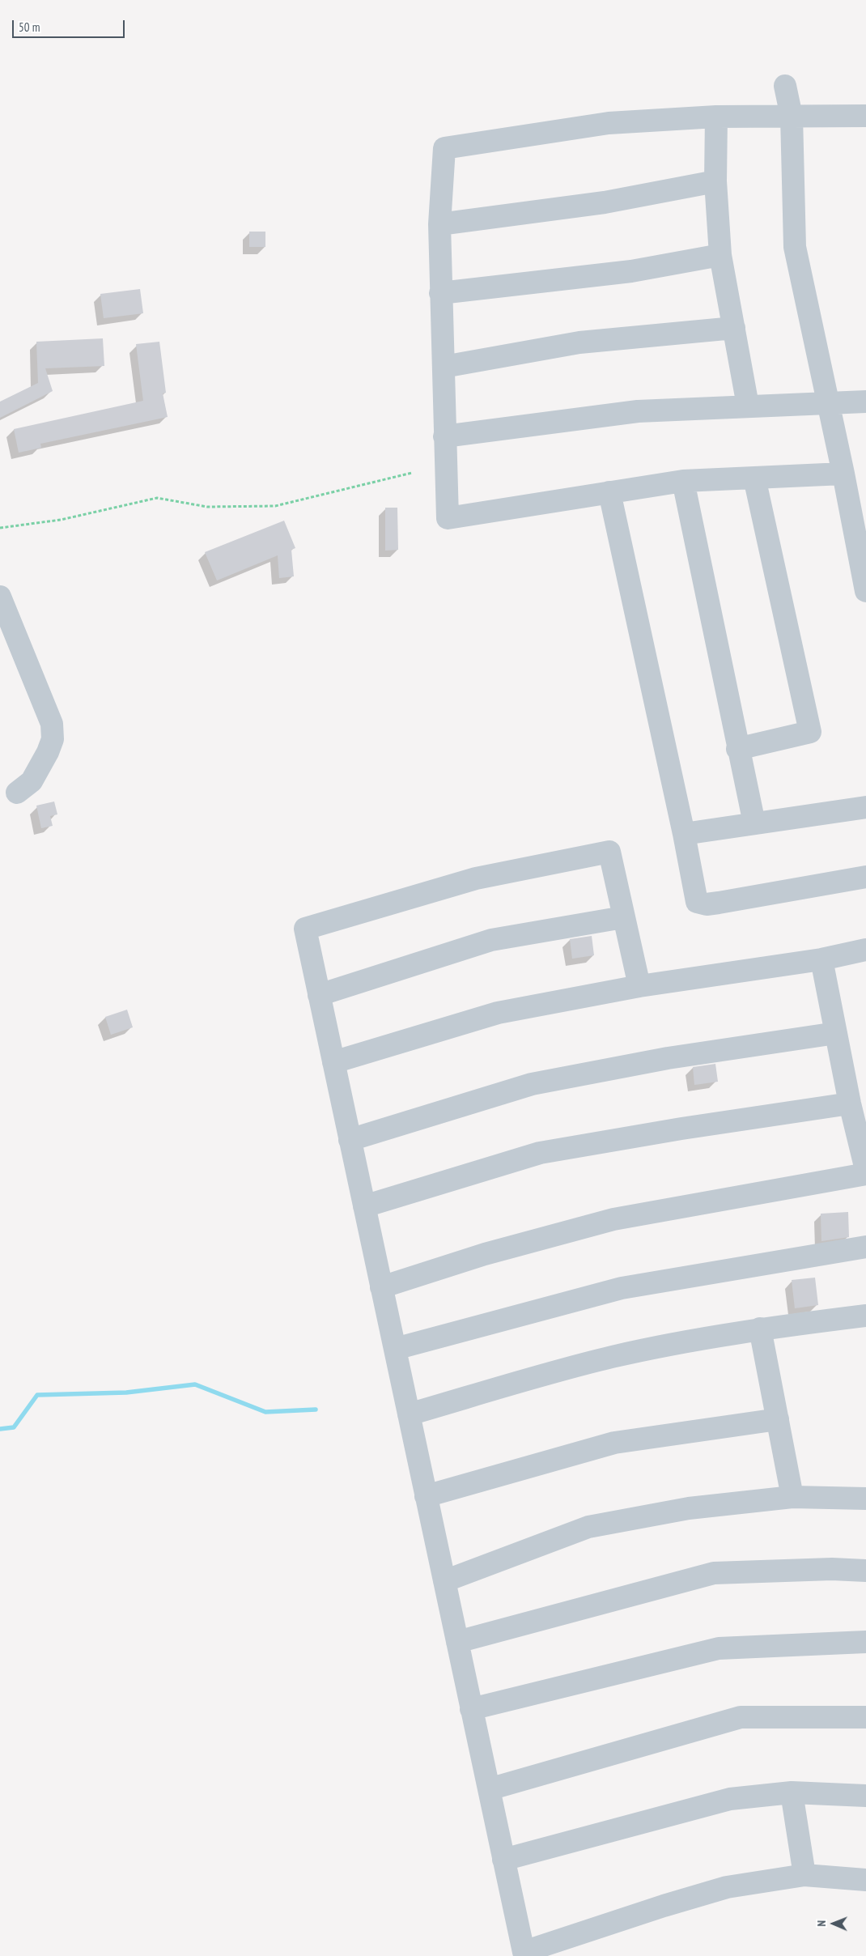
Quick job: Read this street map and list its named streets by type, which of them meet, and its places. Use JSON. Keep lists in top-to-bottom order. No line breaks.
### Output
{"scale_bar":"50 m","north":"left"}
